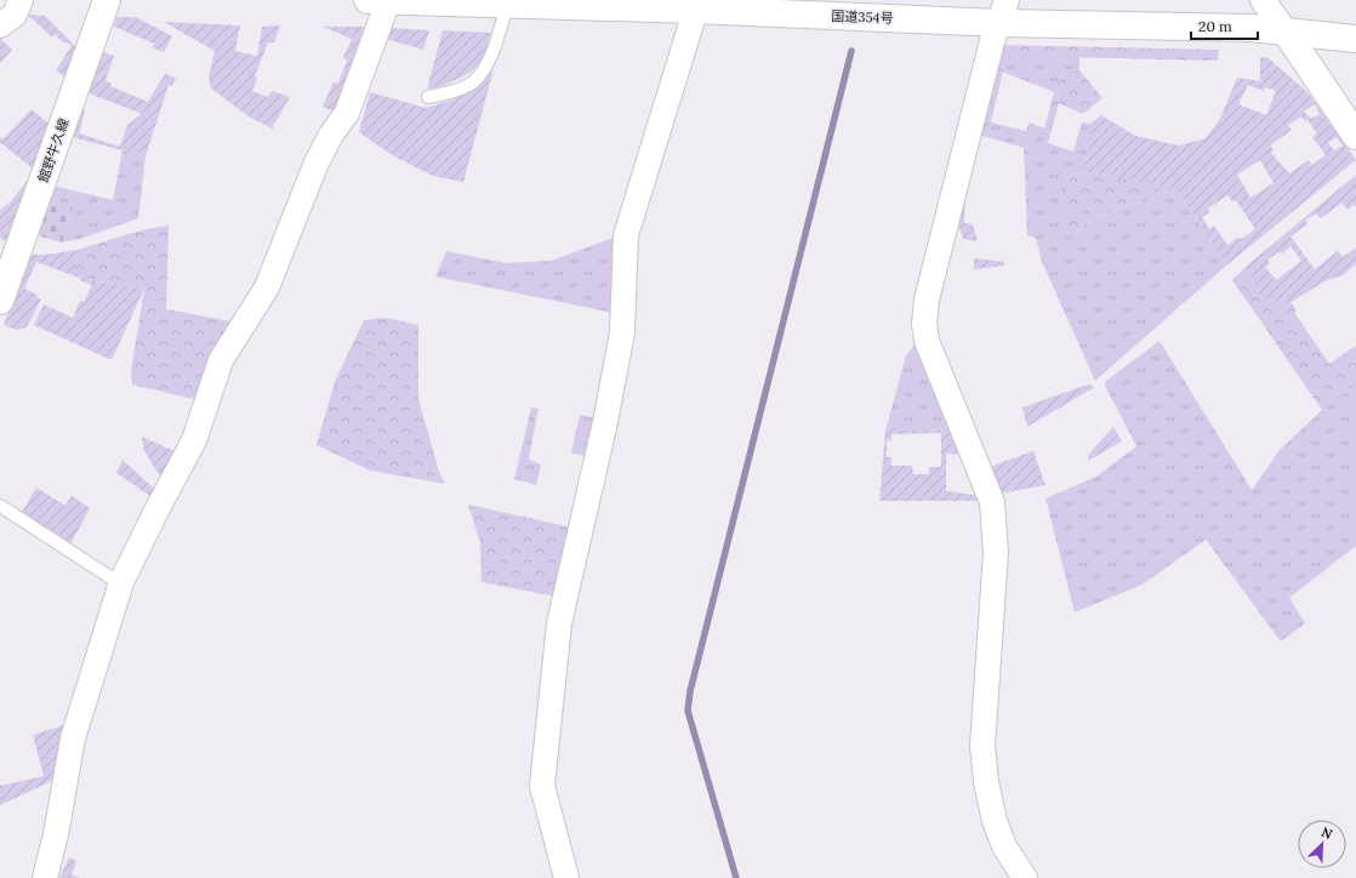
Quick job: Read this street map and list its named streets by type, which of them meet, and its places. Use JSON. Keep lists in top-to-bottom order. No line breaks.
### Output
{"streets":{"main road":["国道354号","館野牛久線"]},"scale_bar":"20 m","north":"top right"}
